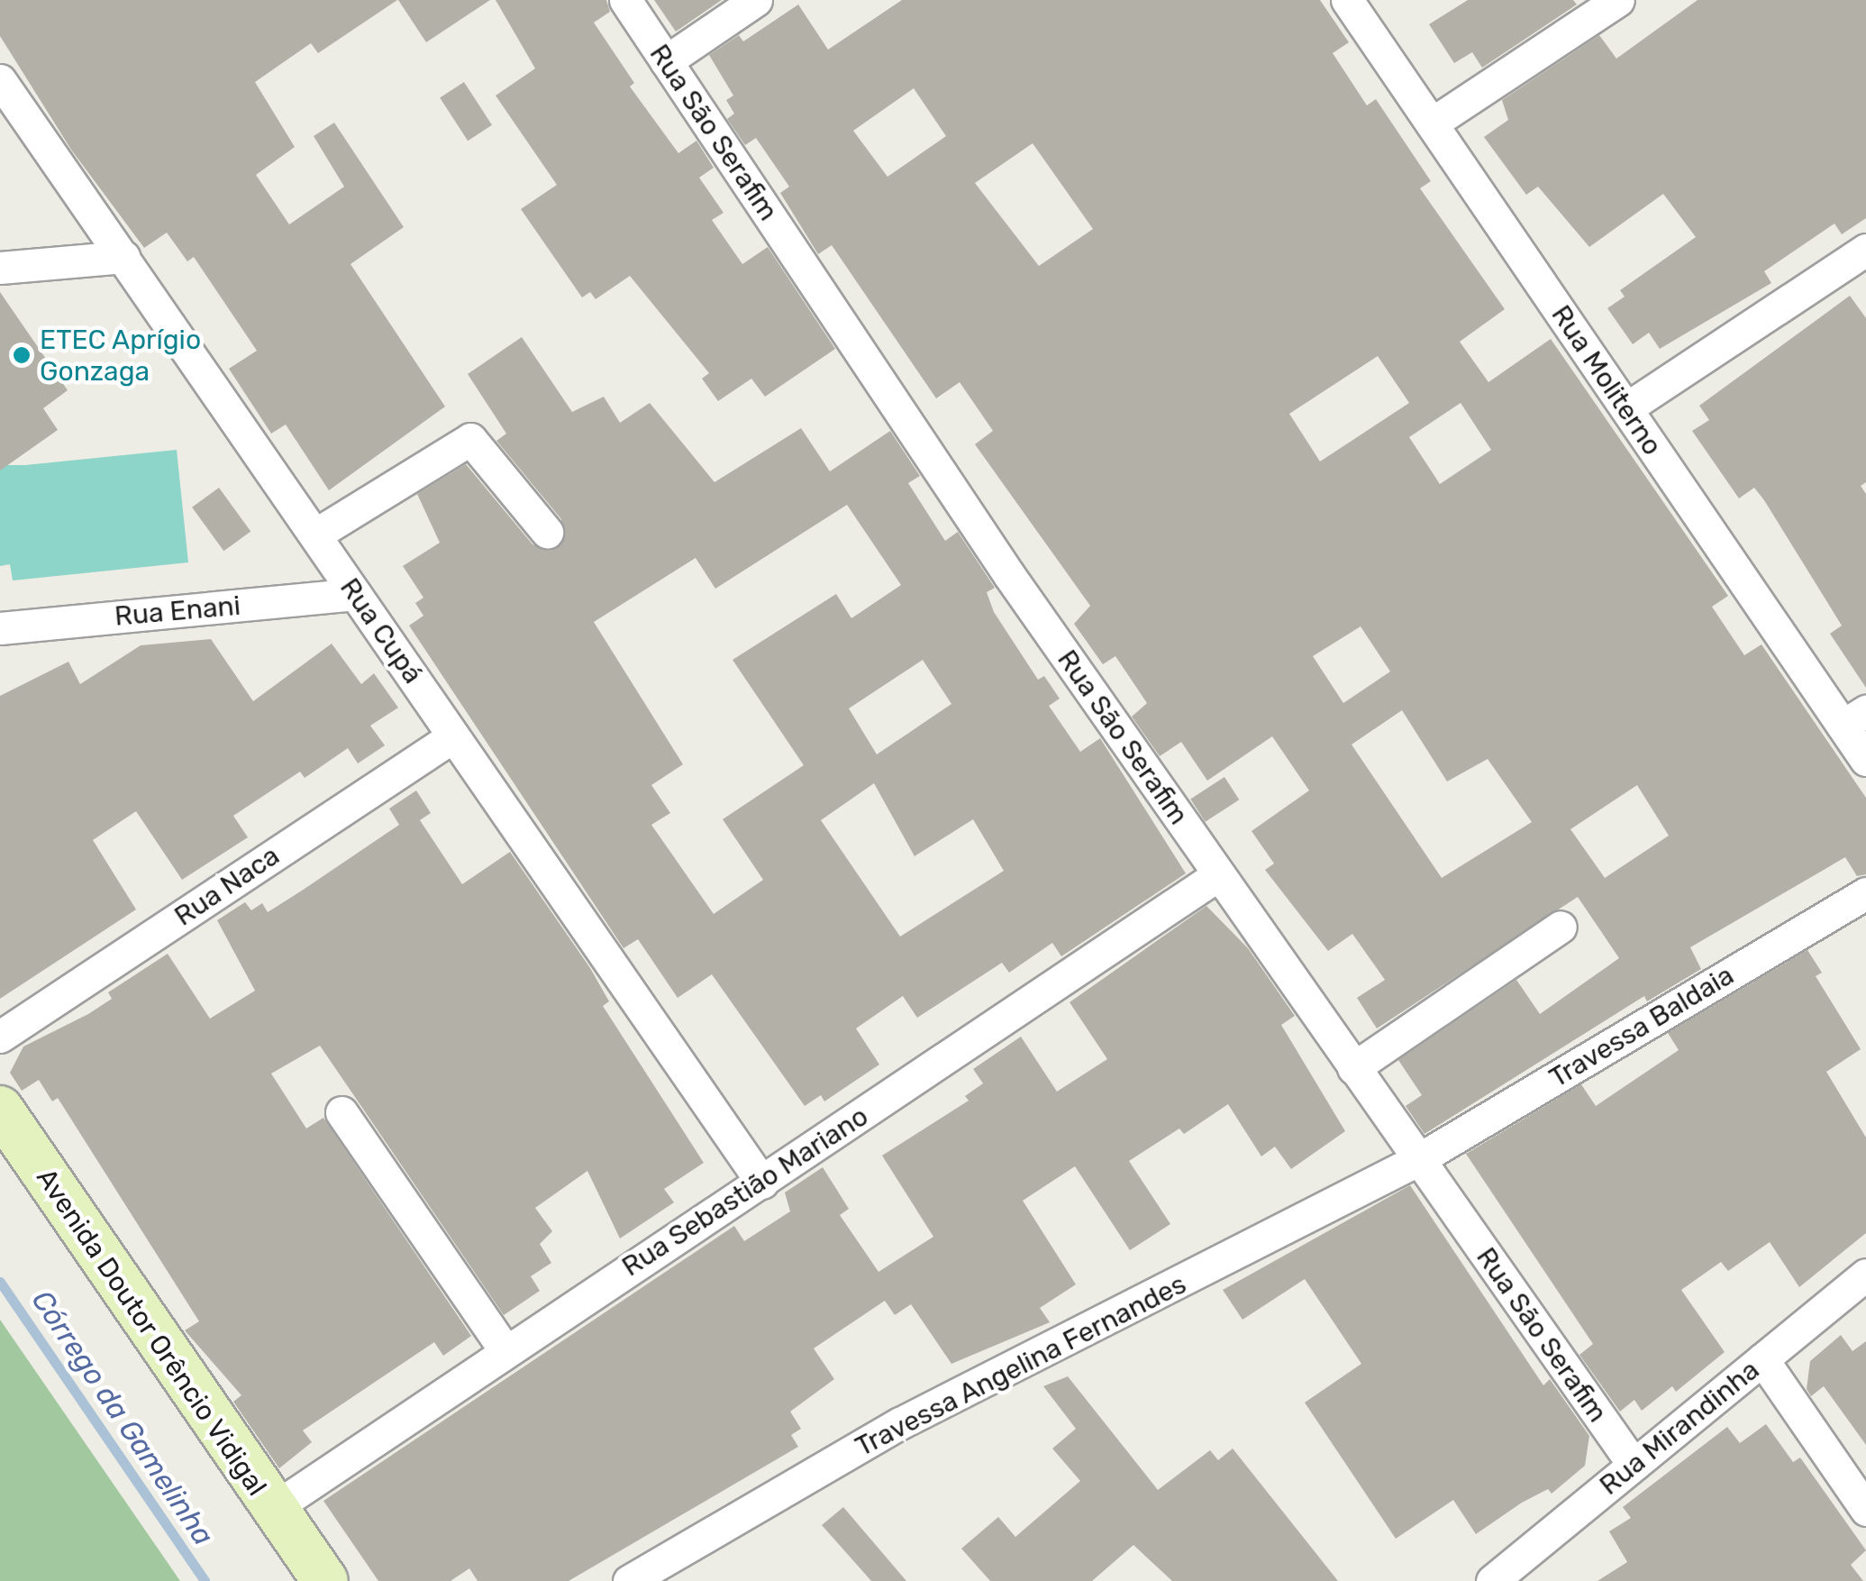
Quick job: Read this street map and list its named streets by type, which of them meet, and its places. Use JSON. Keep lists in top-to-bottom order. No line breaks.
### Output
{"streets":{"street":["Rua São Serafim","Rua Moliterno","Rua Enani","Rua Cupá","Rua Naca","Travessa Baldaia","Rua Sebastião Mariano","Avenida Doutor Orêncio Vidigal","Travessa Angelina Fernandes","Rua Mirandinha"]},"crossings":[["Rua São Serafim","Travessa Baldaia"],["Rua São Serafim","Rua Sebastião Mariano"],["Rua São Serafim","Travessa Angelina Fernandes"],["Rua São Serafim","Rua Mirandinha"],["Rua Enani","Rua Cupá"],["Rua Cupá","Rua Naca"],["Rua Cupá","Rua Sebastião Mariano"],["Travessa Baldaia","Travessa Angelina Fernandes"],["Rua Sebastião Mariano","Avenida Doutor Orêncio Vidigal"]],"water":["Córrego da Gamelinha"],"places":["ETEC Aprígio Gonzaga"]}
